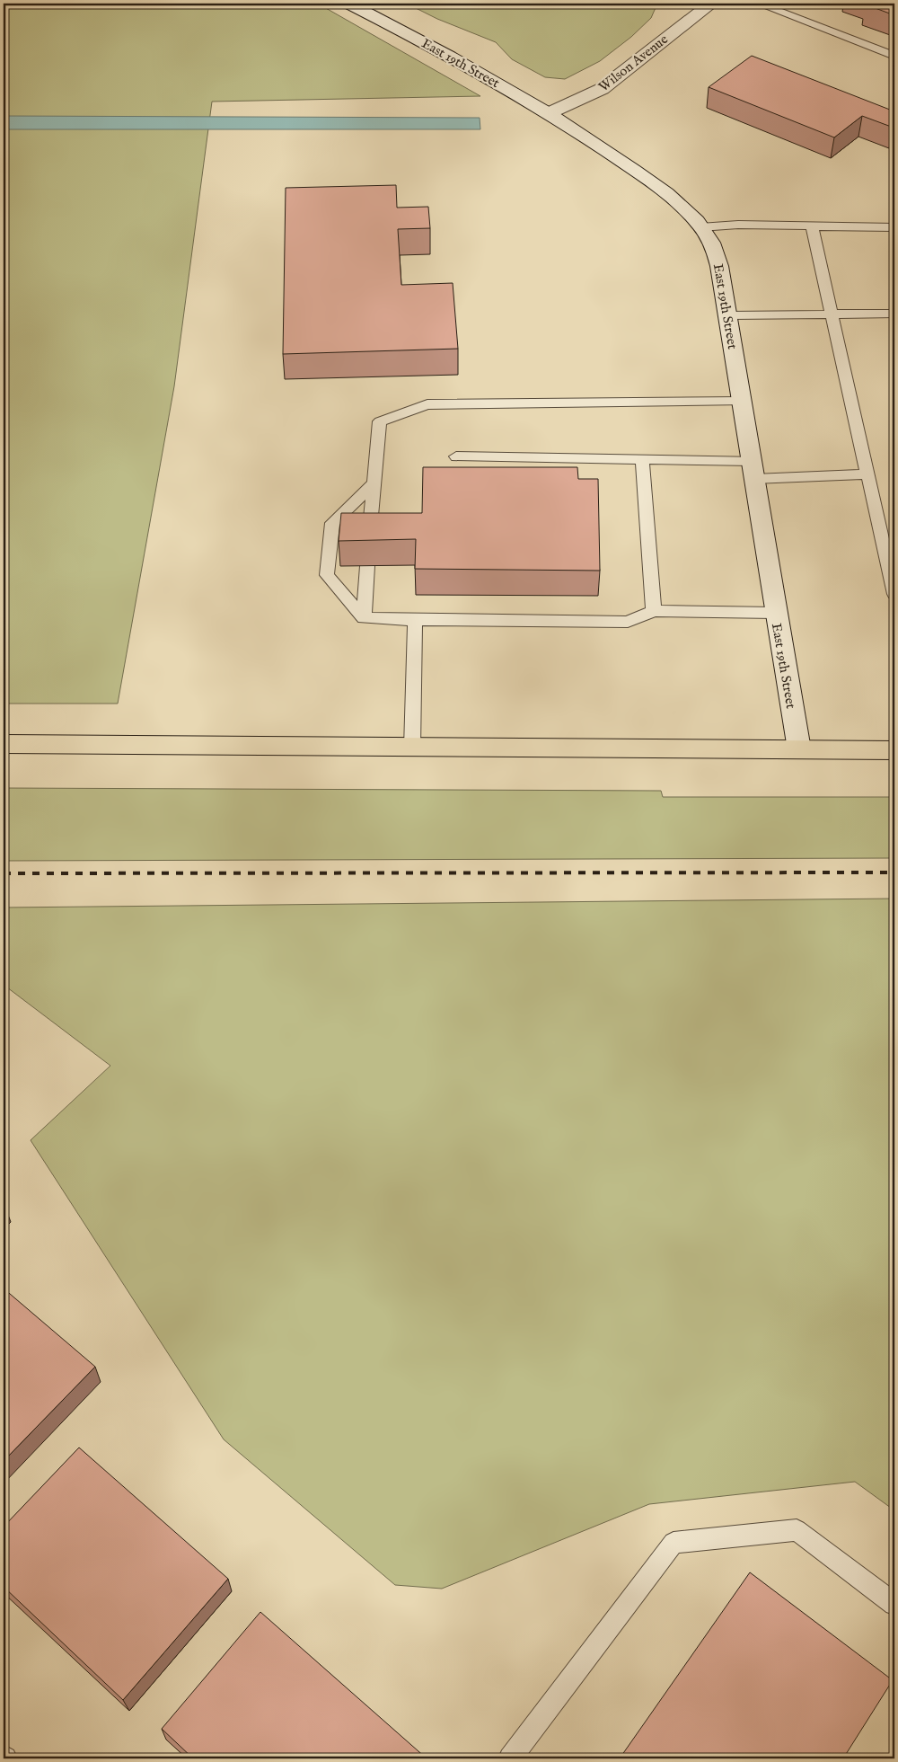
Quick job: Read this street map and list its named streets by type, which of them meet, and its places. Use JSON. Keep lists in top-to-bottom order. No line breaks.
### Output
{"streets":{"main road":["East 19th Street","Wilson Avenue"]},"crossings":[["East 19th Street","Wilson Avenue"]]}
